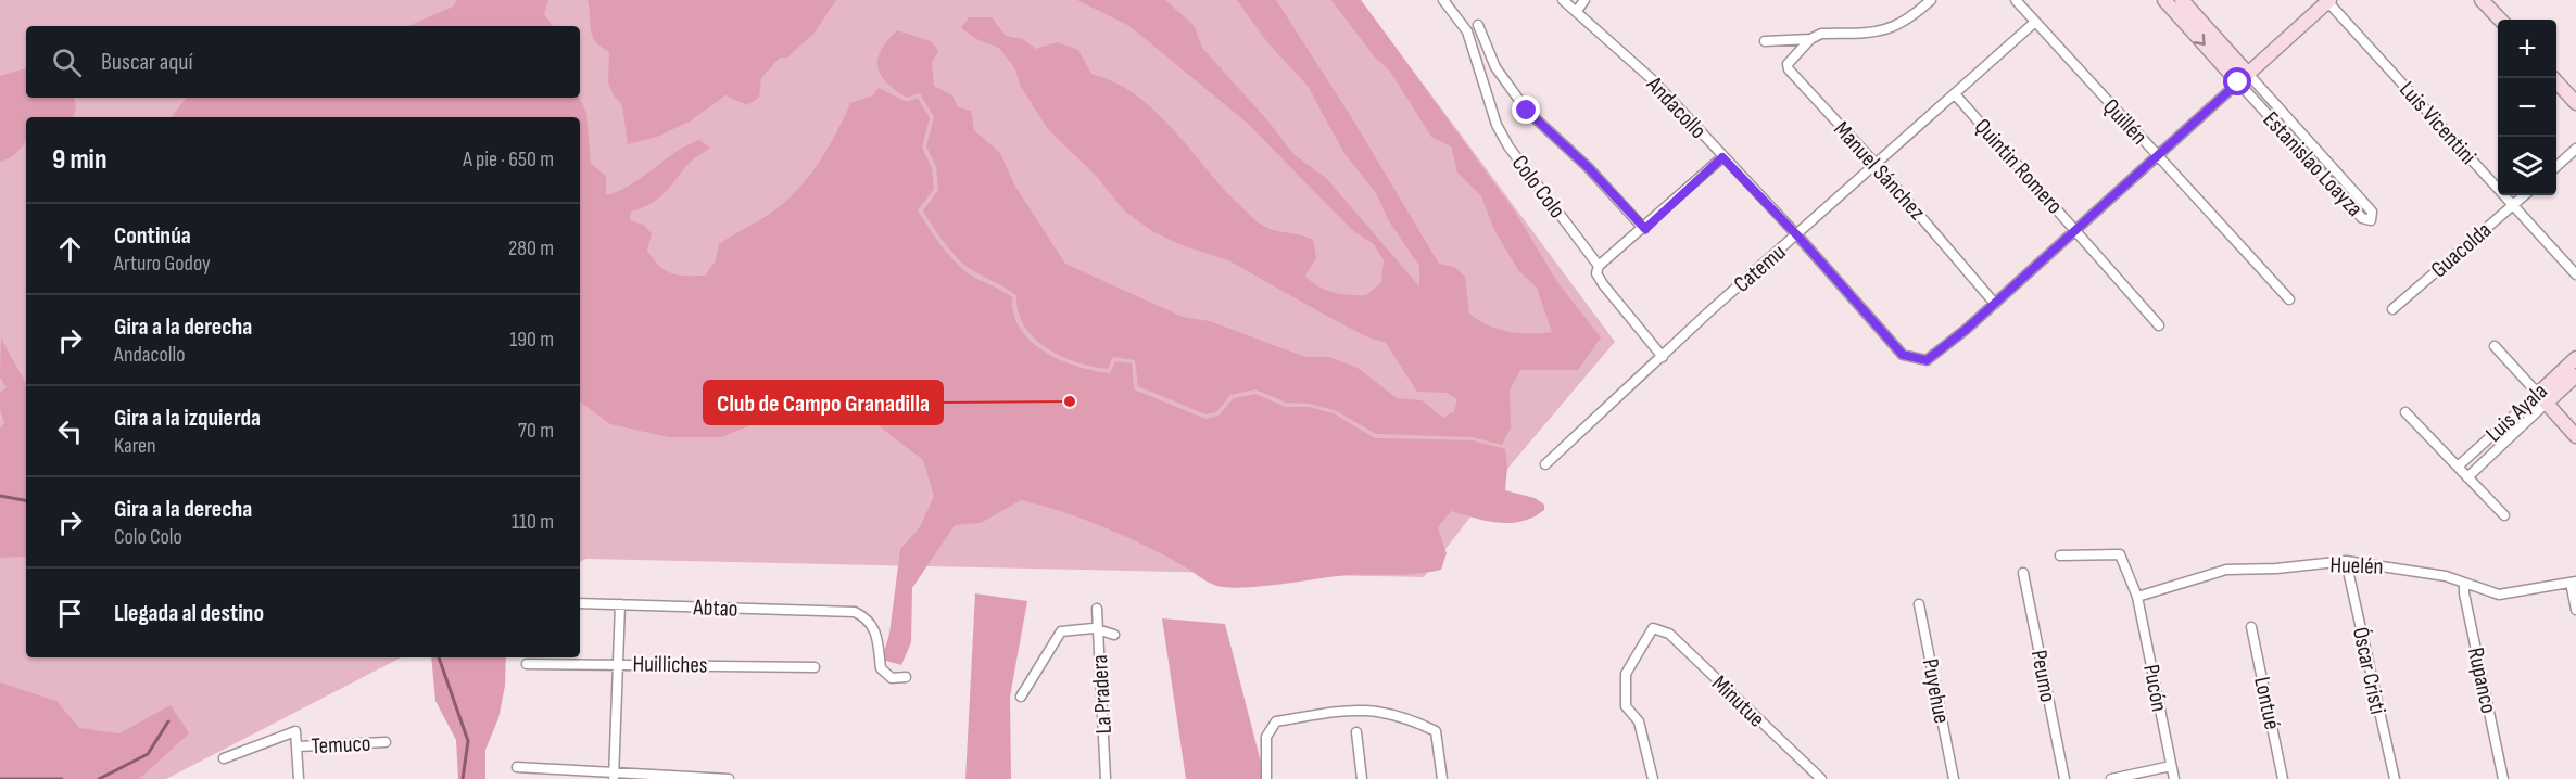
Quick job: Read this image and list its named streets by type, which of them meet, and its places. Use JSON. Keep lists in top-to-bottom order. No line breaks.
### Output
{"streets":{"street":["Andacollo","Quillén","Luis Vicentini","Estanislao Loayza","Quintin Romero","Manuel Sánchez","Colo Colo","Guacolda","Catemu","Luis Ayala","Huelén","Abtao","Huilliches","Óscar Cristi","Peumo","Rupanco","Pucón","Puyehue","La Pradera","Minutue","Lontué","Temuco"]},"crossings":[["Andacollo","Manuel Sánchez"],["Andacollo","Catemu"],["Quillén","Catemu"],["Luis Vicentini","Guacolda"],["Quintin Romero","Catemu"],["Manuel Sánchez","Catemu"],["Colo Colo","Catemu"],["Huelén","Óscar Cristi"],["Huelén","Rupanco"],["Huelén","Pucón"]],"places":["Club de Campo Granadilla"],"page":{"map_buttons":["+","−"],"search":"Buscar aquí","heading":["9 min","A pie · 650 m"],"list":[["Continúa","Arturo Godoy","280 m"],["Gira a la derecha","Andacollo","190 m"],["Gira a la izquierda","Karen","70 m"],["Gira a la derecha","Colo Colo","110 m"],"Llegada al destino"]}}
